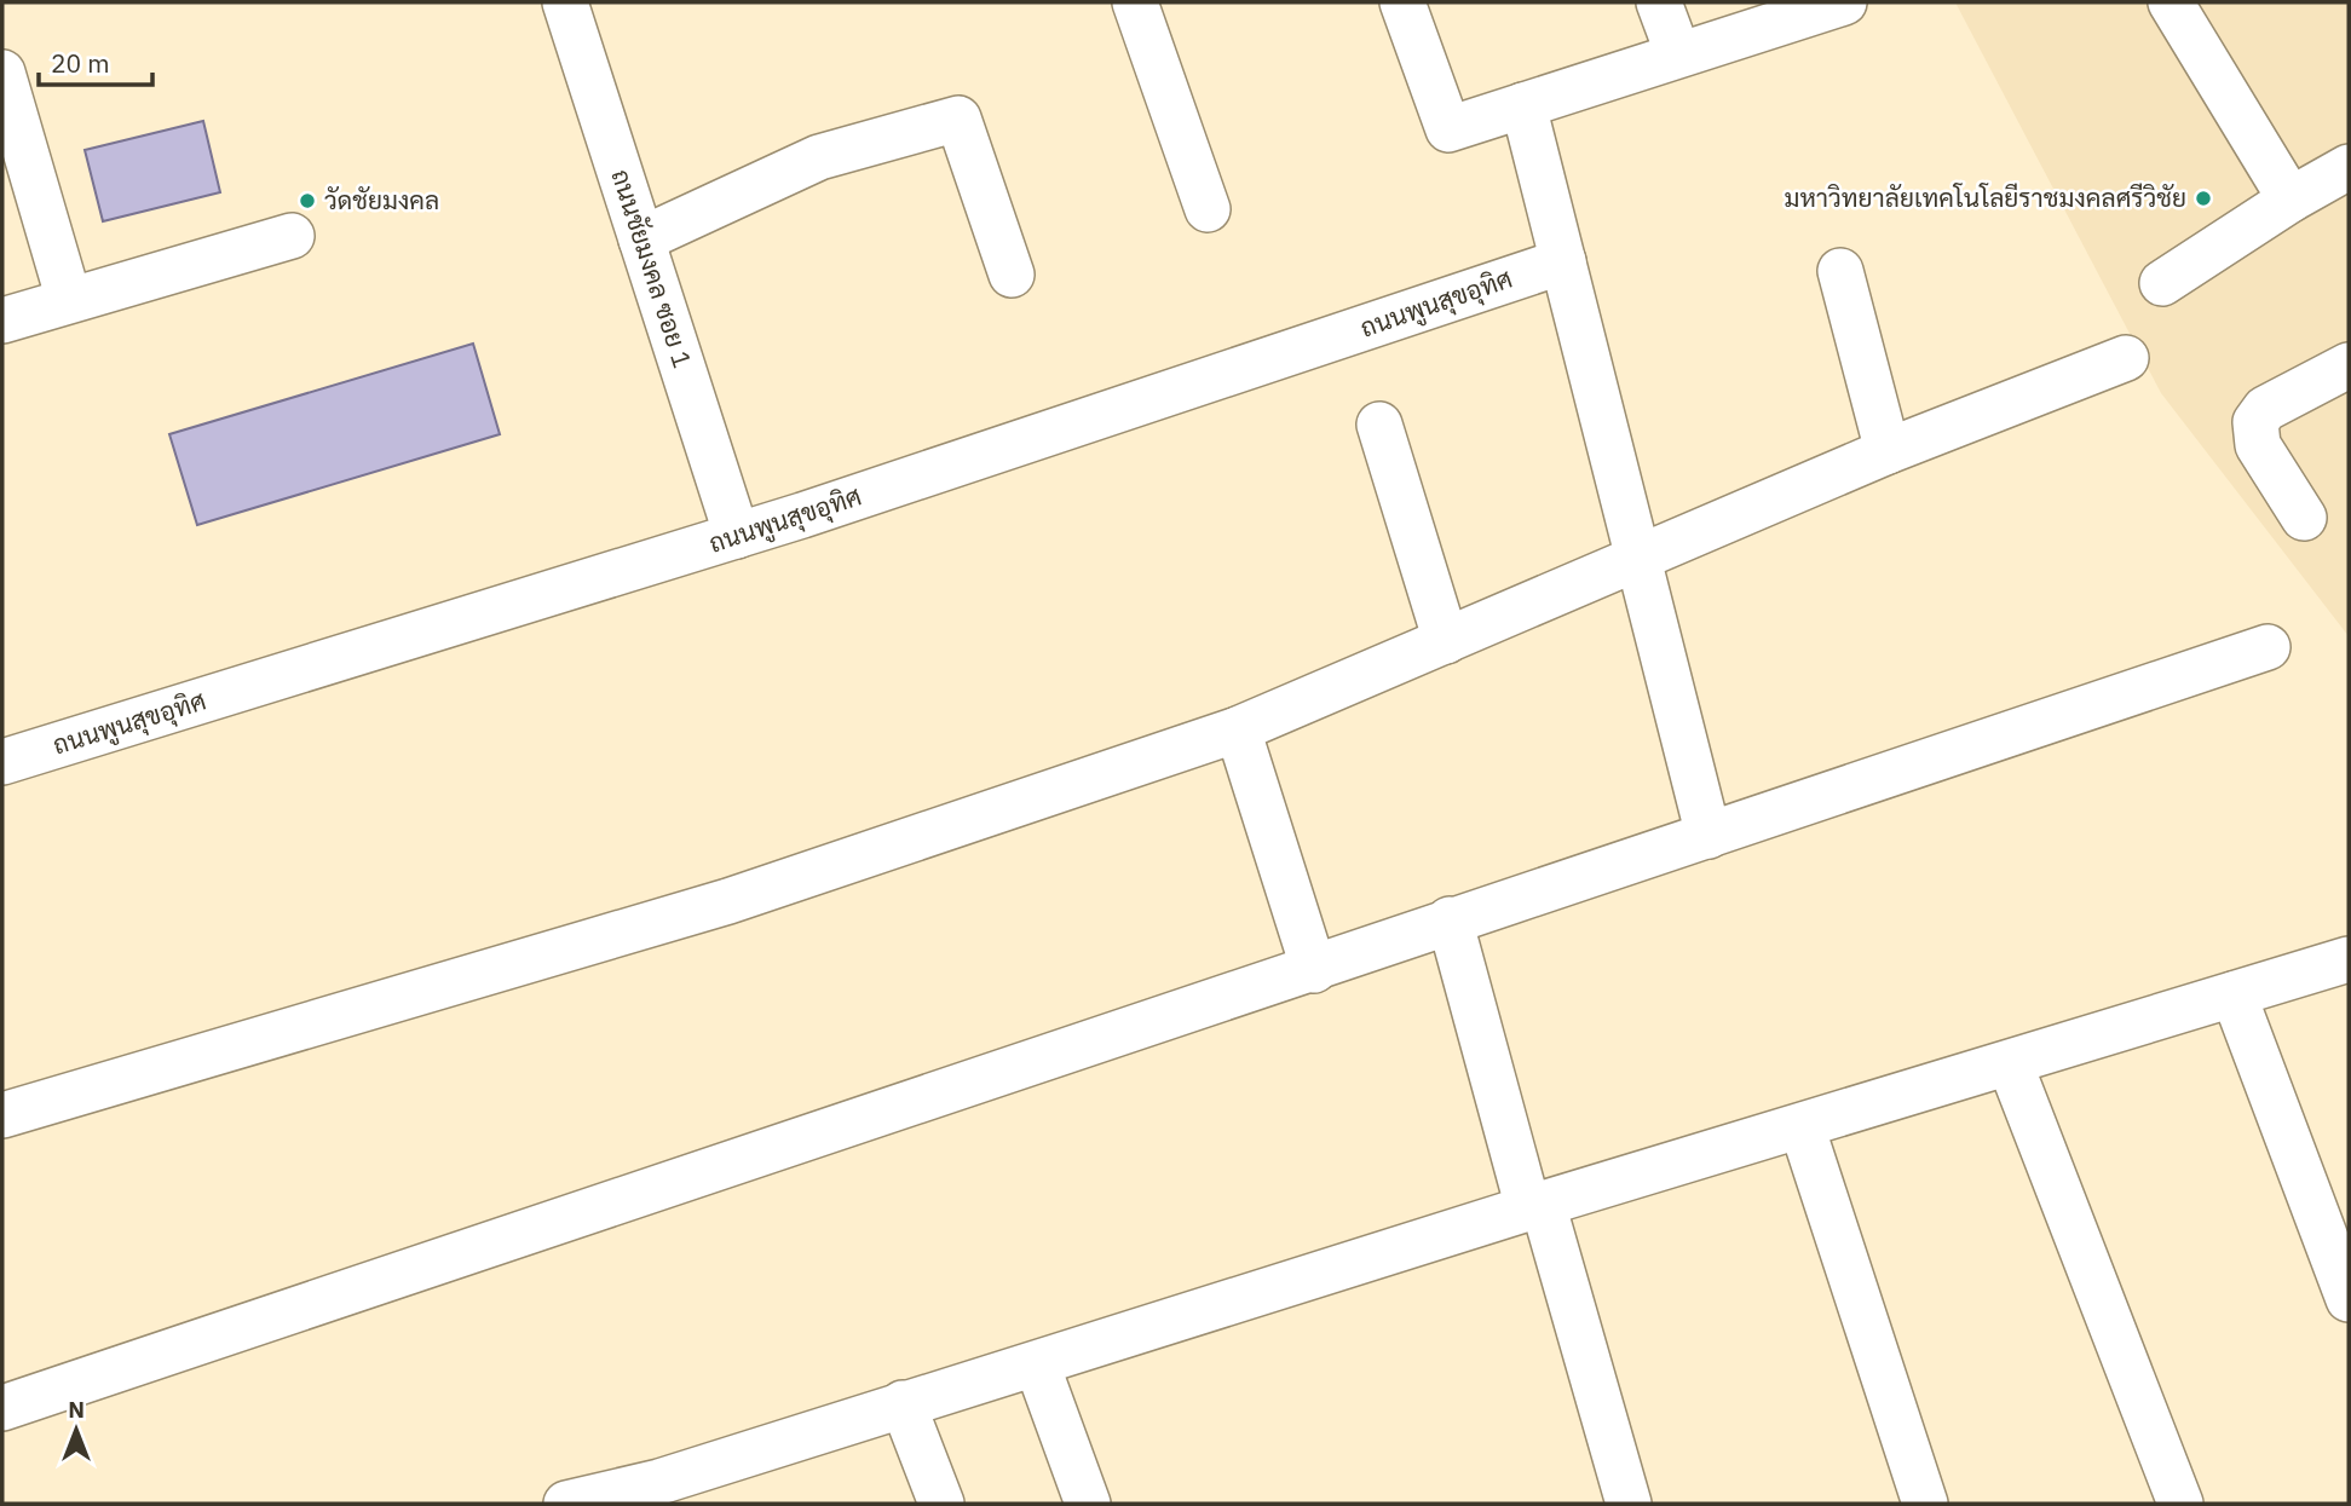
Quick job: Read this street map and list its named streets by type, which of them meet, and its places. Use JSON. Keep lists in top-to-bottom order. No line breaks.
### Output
{"streets":{"street":["ถนนชัยมงคล ซอย 1","ถนนพูนสุขอุทิศ"]},"crossings":[["ถนนชัยมงคล ซอย 1","ถนนพูนสุขอุทิศ"]],"places":["มหาวิทยาลัยเทคโนโลยีราชมงคลศรีวิชัย","วัดชัยมงคล"],"scale_bar":"20 m","north":"top"}
